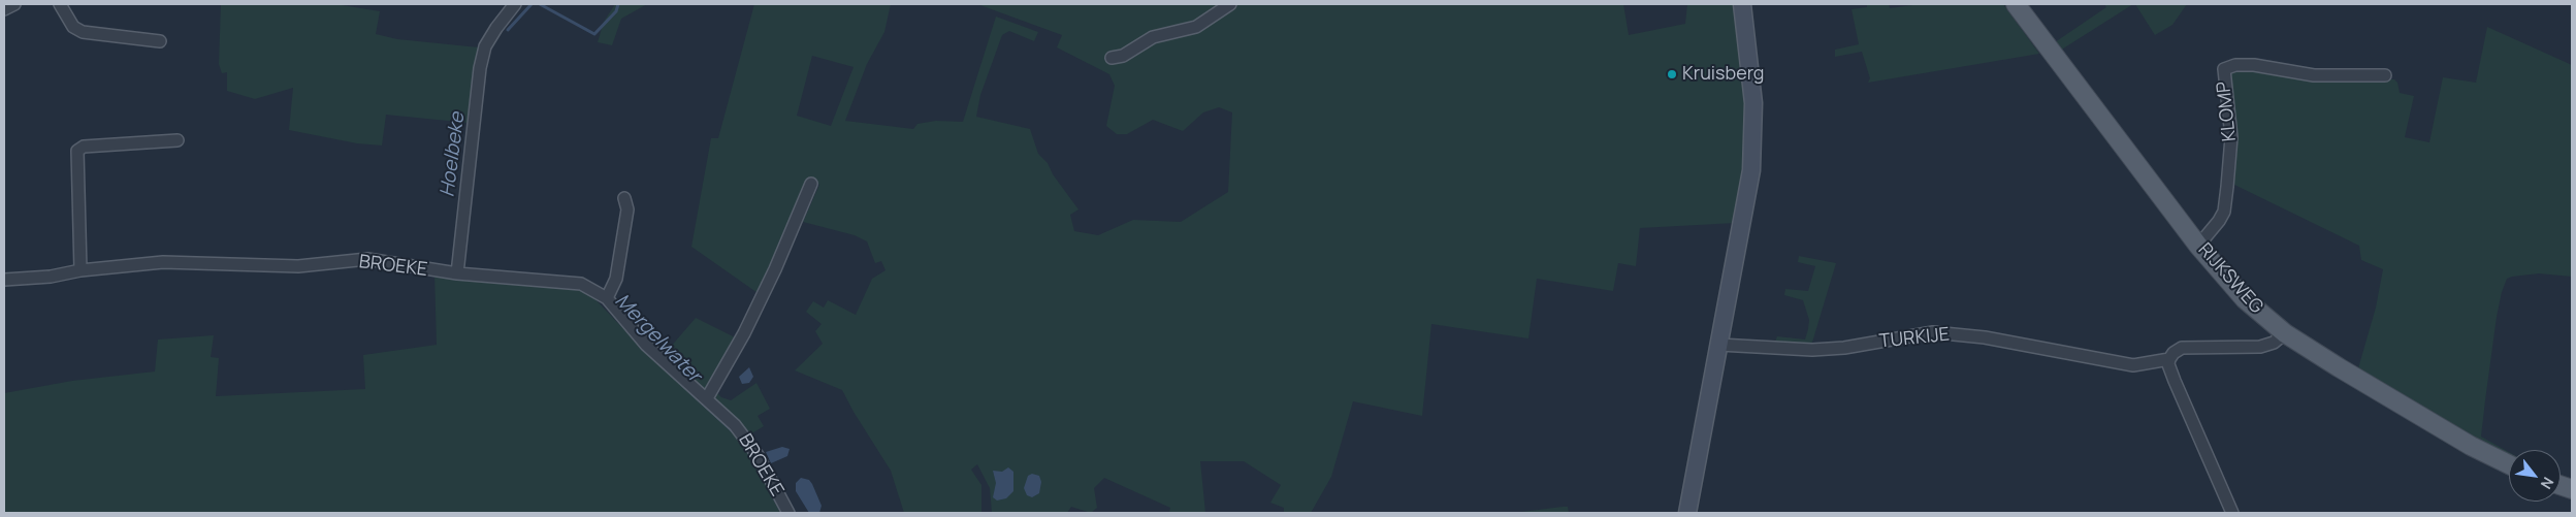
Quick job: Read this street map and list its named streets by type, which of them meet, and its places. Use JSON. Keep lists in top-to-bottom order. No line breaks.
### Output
{"streets":{"main road":["RIJKSWEG"],"street":["KLOMP","BROEKE","TURKIJE"]},"crossings":[["KLOMP","RIJKSWEG"],["RIJKSWEG","TURKIJE"]],"water":["Hoelbeke","Mergelwater"],"places":["Kruisberg"],"north":"bottom right"}
